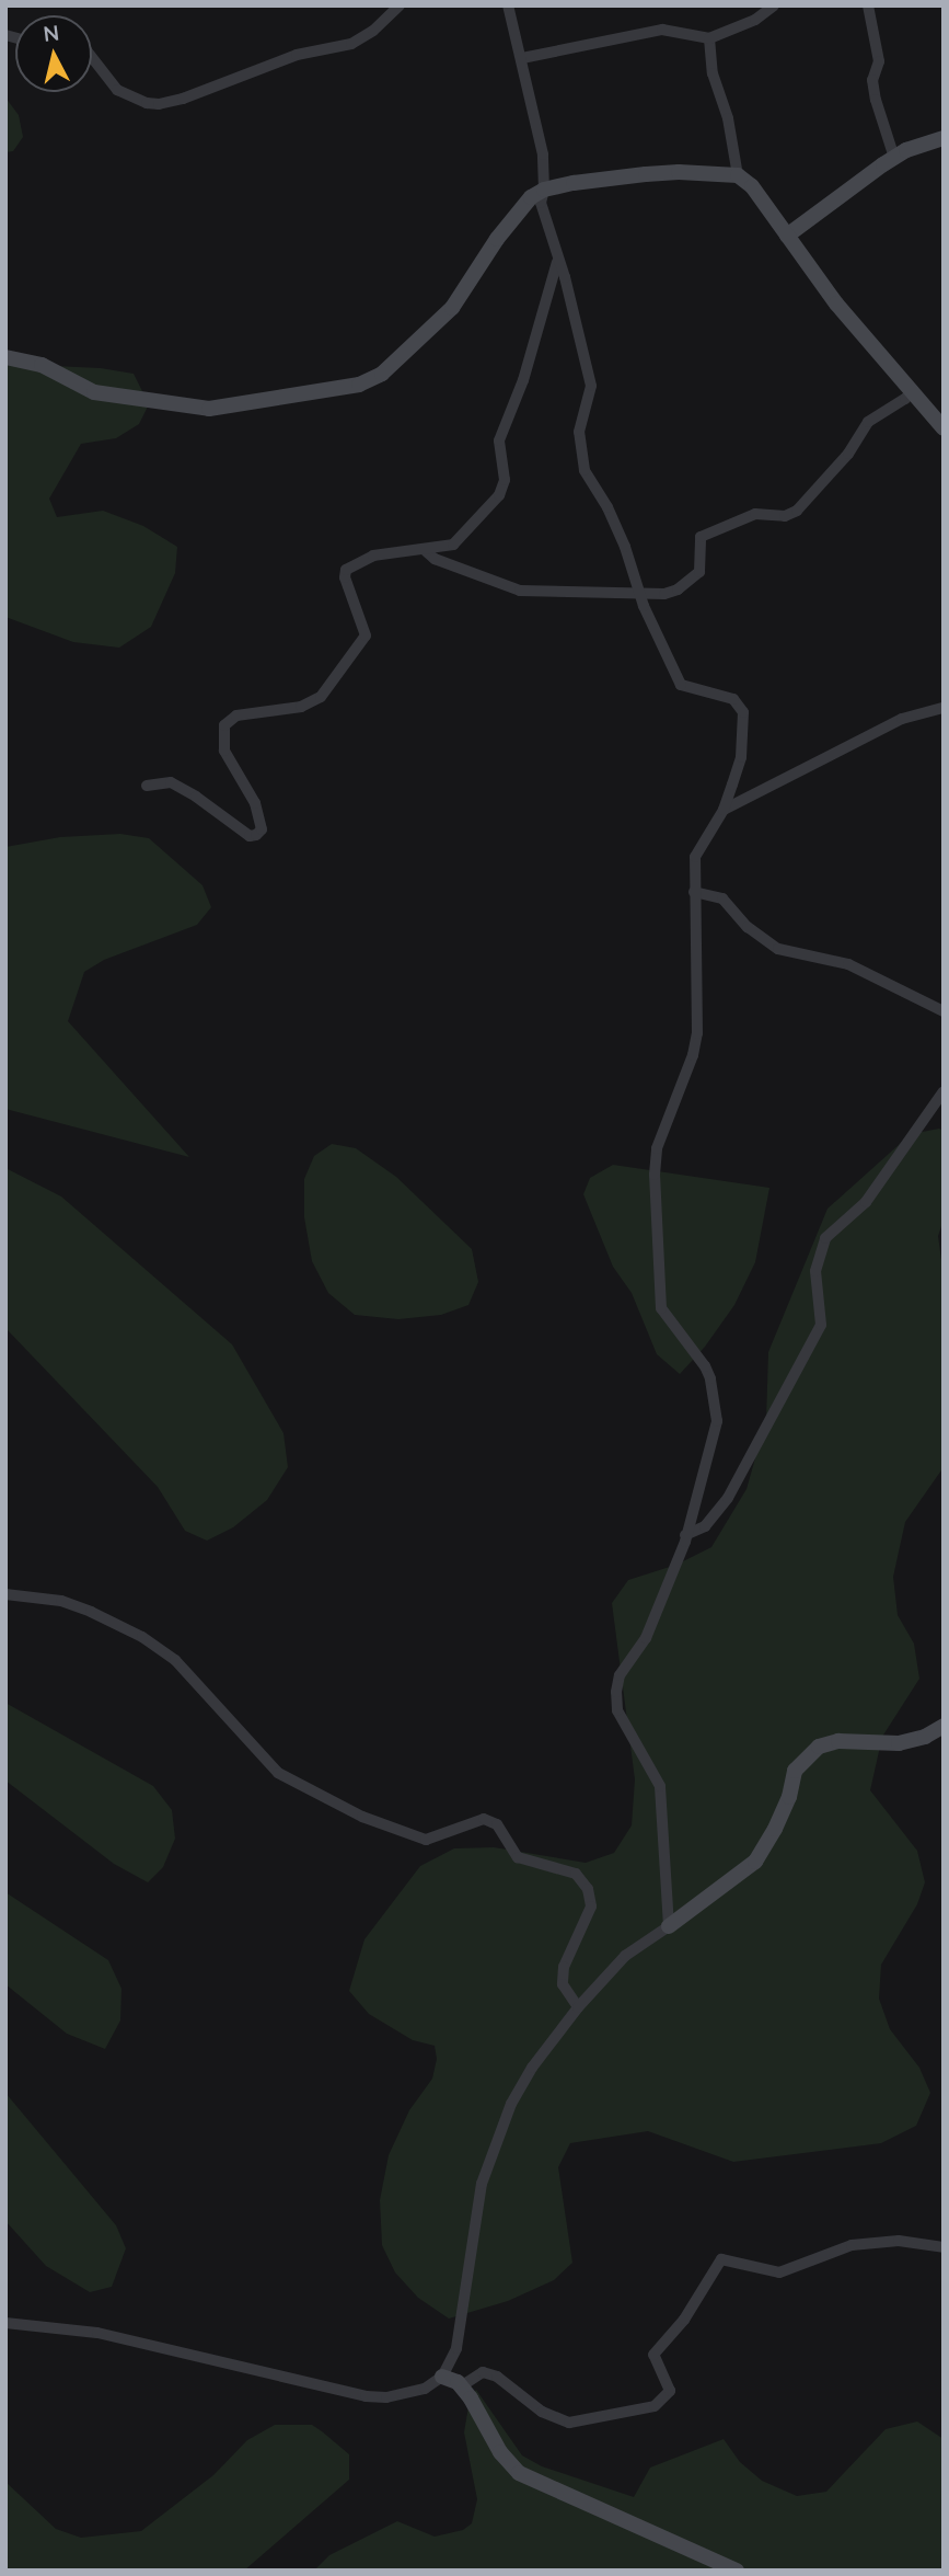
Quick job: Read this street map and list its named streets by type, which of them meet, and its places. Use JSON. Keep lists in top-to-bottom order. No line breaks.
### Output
{"north":"top"}
